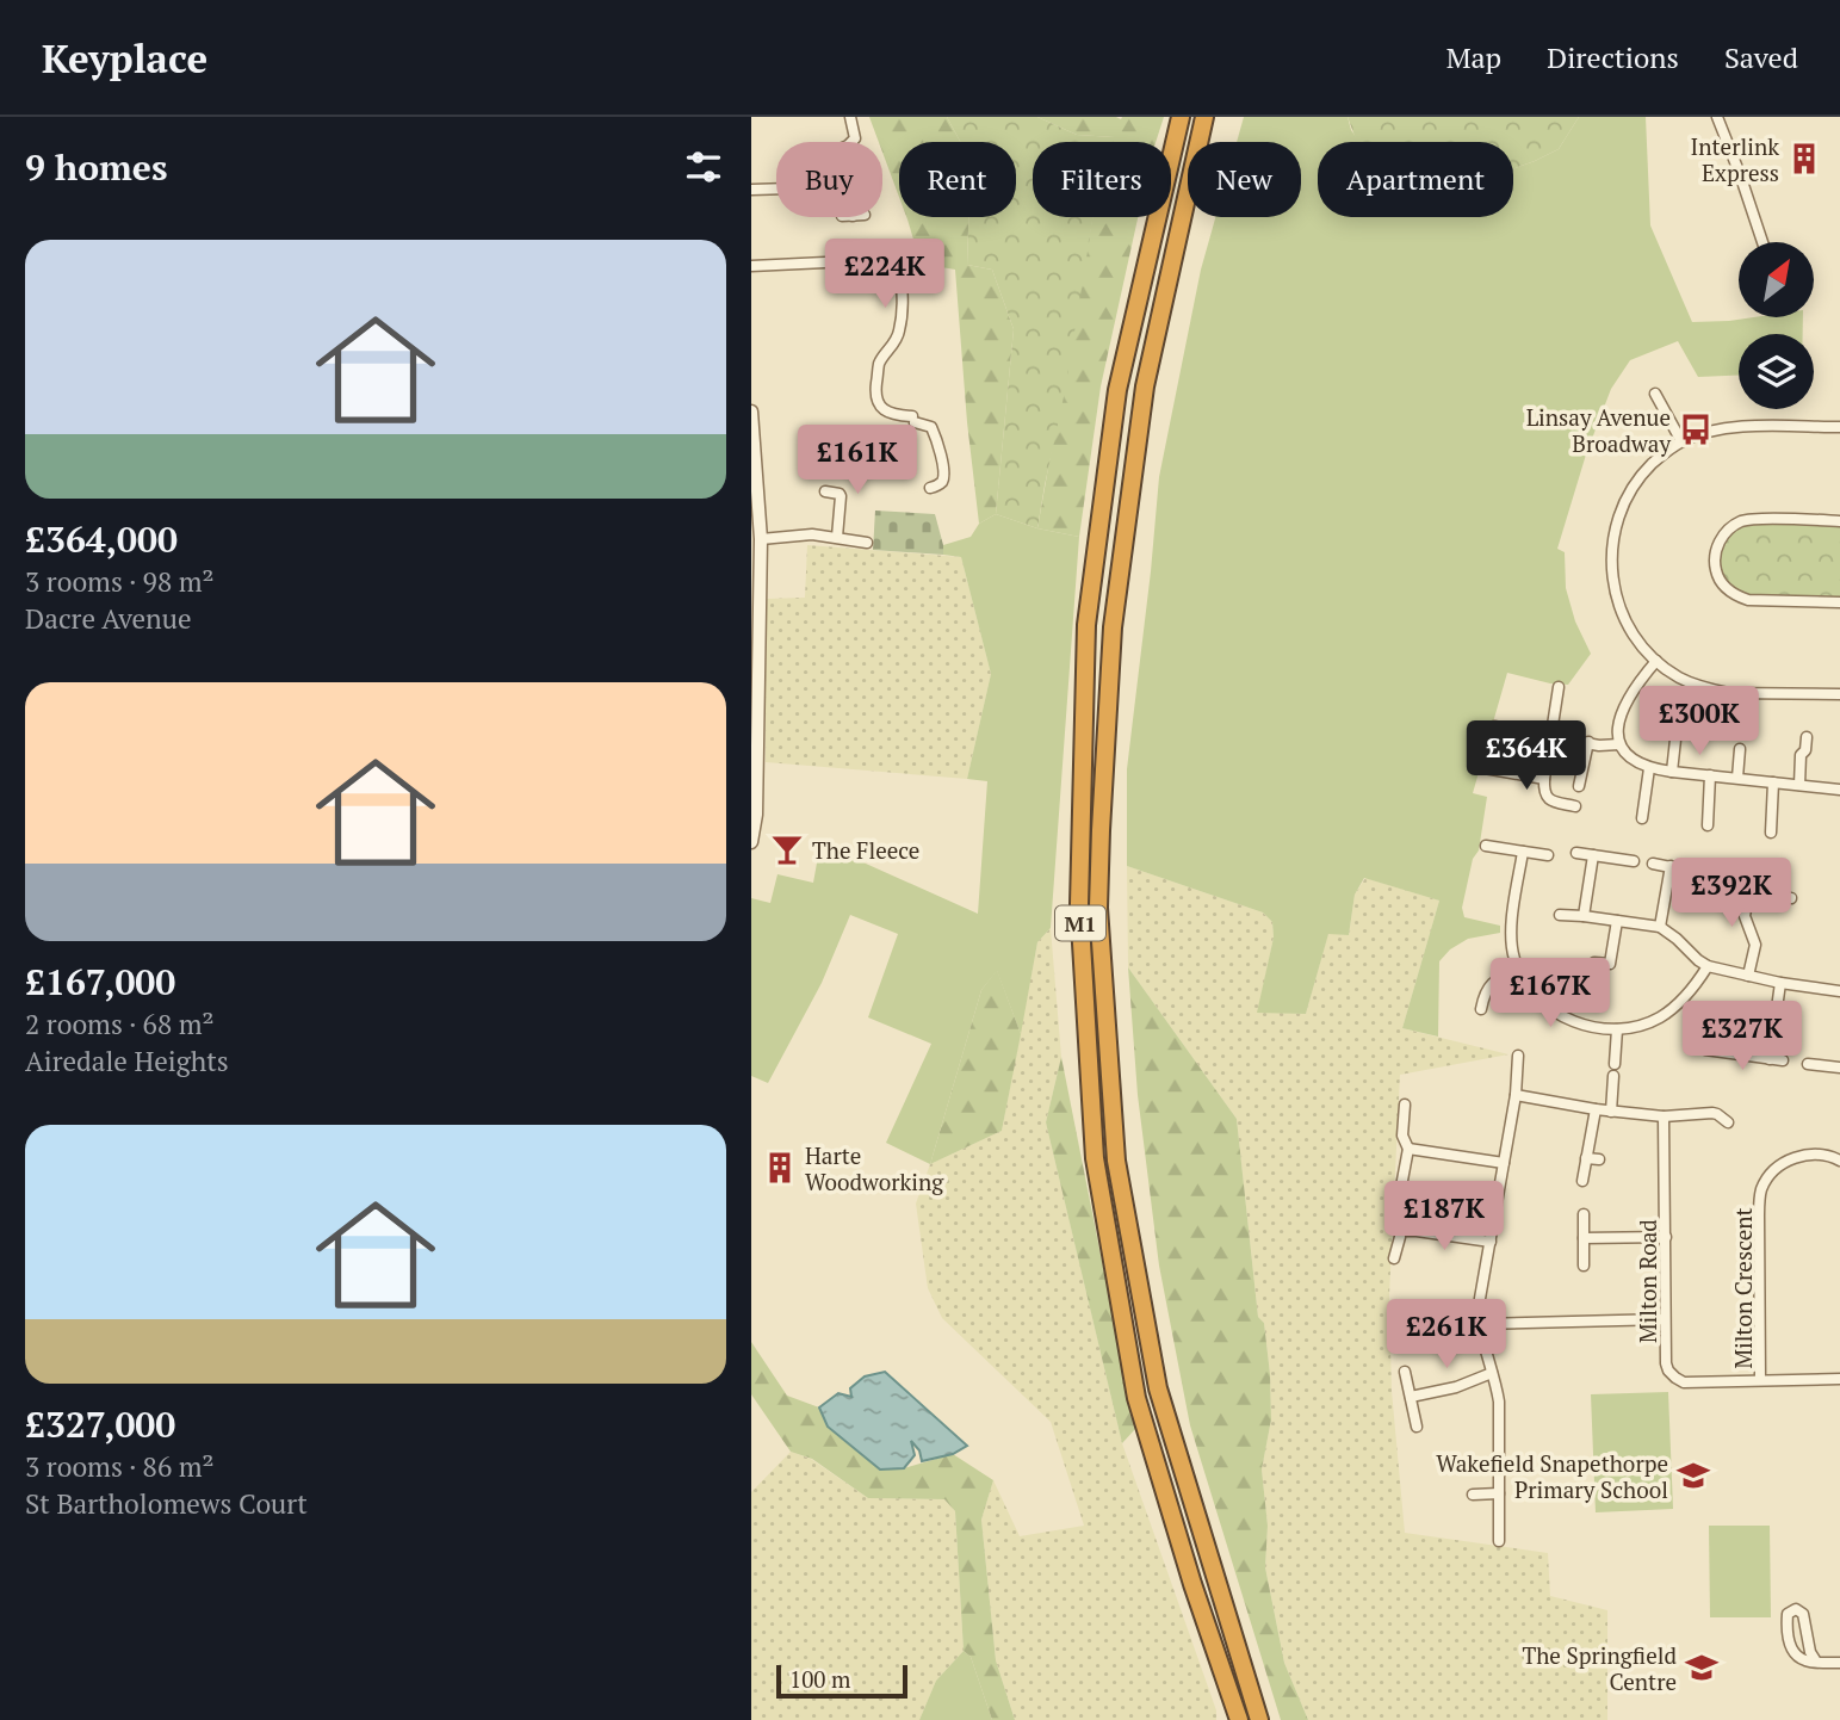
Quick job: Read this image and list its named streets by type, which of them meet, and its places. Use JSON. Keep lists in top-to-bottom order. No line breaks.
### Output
{"streets":{"highway":["M1"],"street":["Milton Road","Milton Crescent"]},"crossings":[["Milton Road","Milton Crescent"]],"places":{"building":["Interlink Express","Harte Woodworking"],"bus stop":["Linsay Avenue Broadway"],"bar":["The Fleece"],"school or university":["Wakefield Snapethorpe Primary School","The Springfield Centre"]},"scale_bar":"100 m","north":"top right","page":{"header":"Keyplace","nav":["Map","Directions","Saved"],"heading":"9 homes","chip":["Buy","Rent","Filters","New","Apartment"],"list":[{"name":"£364,000","note":"3 rooms · 98 m² · Dacre Avenue"},{"name":"£167,000","note":"2 rooms · 68 m² · Airedale Heights"},{"name":"£327,000","note":"3 rooms · 86 m² · St Bartholomews Court"}],"price":["£224K","£161K","£300K","£364K","£392K","£167K","£327K","£187K","£261K"],"scale":"100 m"}}
